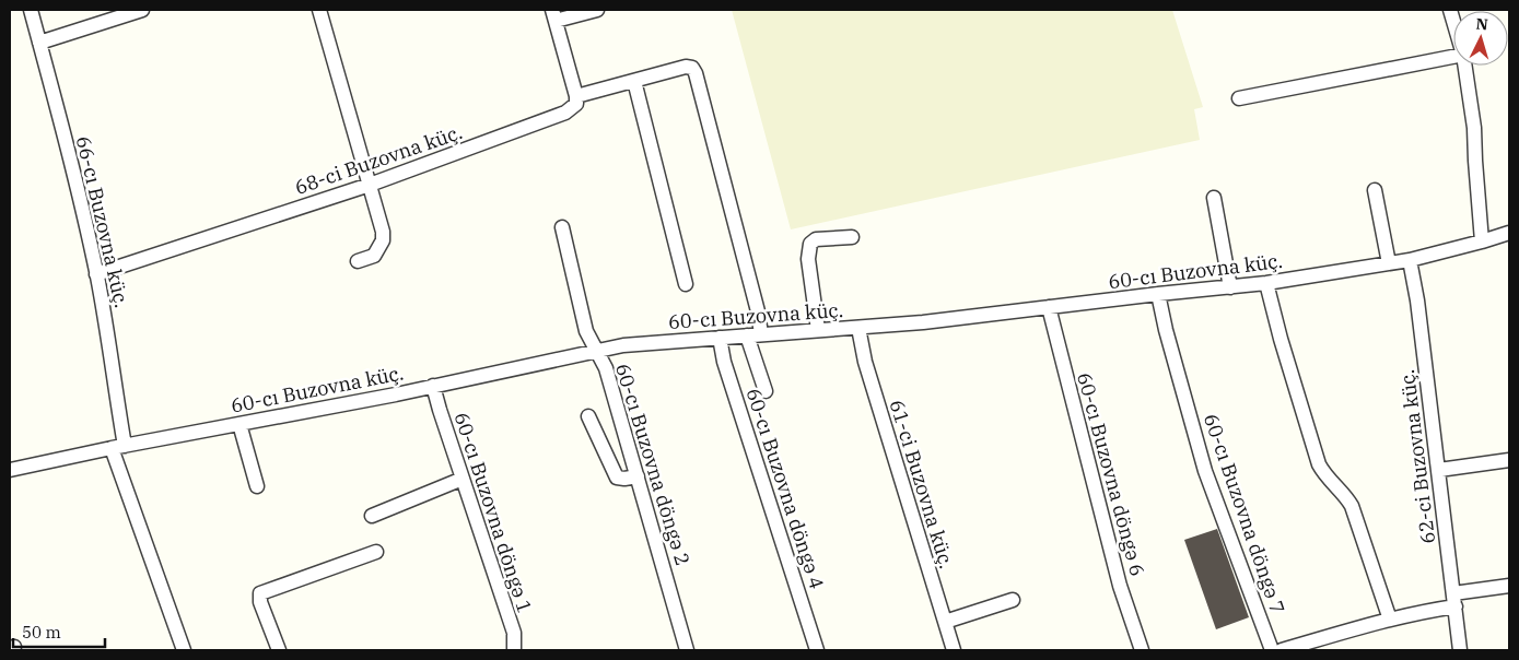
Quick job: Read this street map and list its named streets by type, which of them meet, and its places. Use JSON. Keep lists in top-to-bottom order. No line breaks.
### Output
{"streets":{"street":["68-ci Buzovna küç.","66-cı Buzovna küç.","60-cı Buzovna küç.","62-ci Buzovna küç.","60-cı Buzovna döngə 2","60-cı Buzovna döngə 6","61-ci Buzovna küç.","60-cı Buzovna döngə 4","60-cı Buzovna döngə 1","60-cı Buzovna döngə 7"]},"crossings":[["68-ci Buzovna küç.","66-cı Buzovna küç."],["66-cı Buzovna küç.","60-cı Buzovna küç."],["60-cı Buzovna küç.","62-ci Buzovna küç."],["60-cı Buzovna küç.","60-cı Buzovna döngə 2"],["60-cı Buzovna küç.","60-cı Buzovna döngə 6"],["60-cı Buzovna küç.","61-ci Buzovna küç."],["60-cı Buzovna küç.","60-cı Buzovna döngə 4"],["60-cı Buzovna küç.","60-cı Buzovna döngə 1"],["60-cı Buzovna küç.","60-cı Buzovna döngə 7"]],"scale_bar":"50 m","north":"top"}
